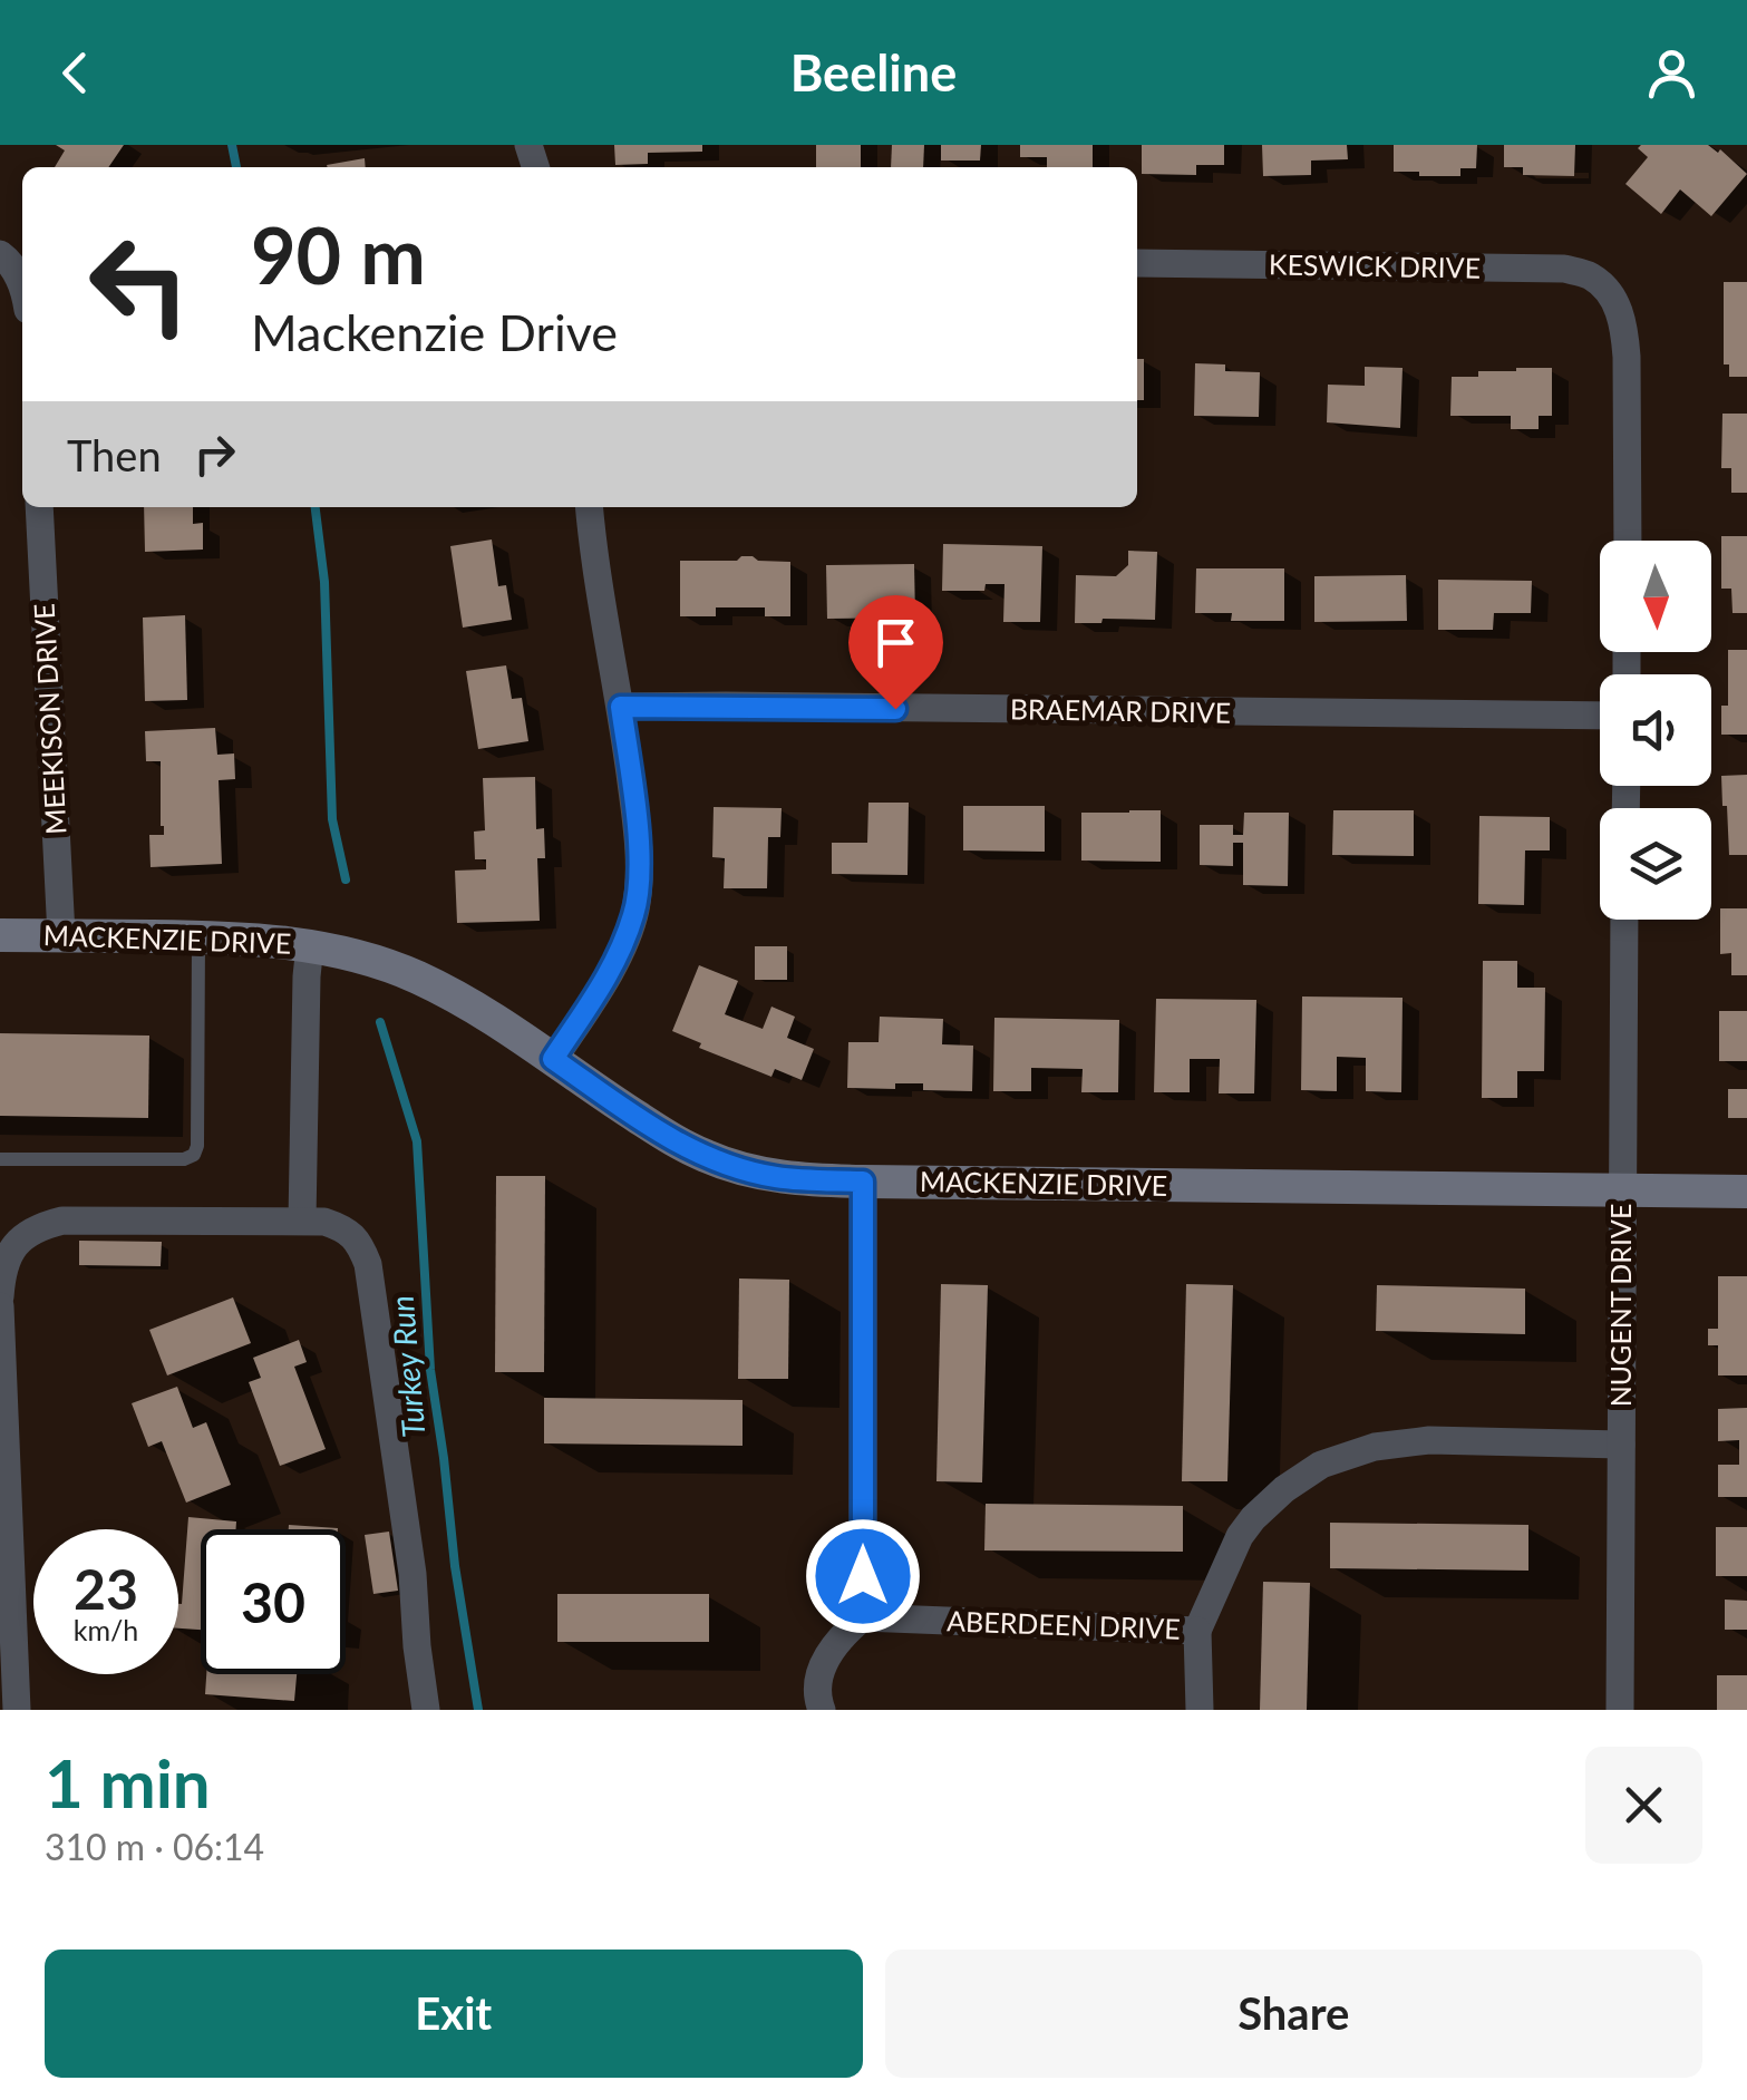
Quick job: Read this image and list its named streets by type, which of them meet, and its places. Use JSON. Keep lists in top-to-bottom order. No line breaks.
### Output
{"streets":{"street":["KESWICK DRIVE","BRAEMAR DRIVE","MEEKISON DRIVE","MACKENZIE DRIVE","NUGENT DRIVE","ABERDEEN DRIVE"]},"crossings":[["MEEKISON DRIVE","MACKENZIE DRIVE"],["MACKENZIE DRIVE","NUGENT DRIVE"],["NUGENT DRIVE","ABERDEEN DRIVE"]],"water":["Turkey Run"],"north":"bottom","page":{"header":"Beeline","turn":["90 m","Mackenzie Drive"],"then":"Then","speed":"23 km/h","limit":"30","heading":["1 min","310 m · 06:14"],"buttons":["Exit","Share"]}}
